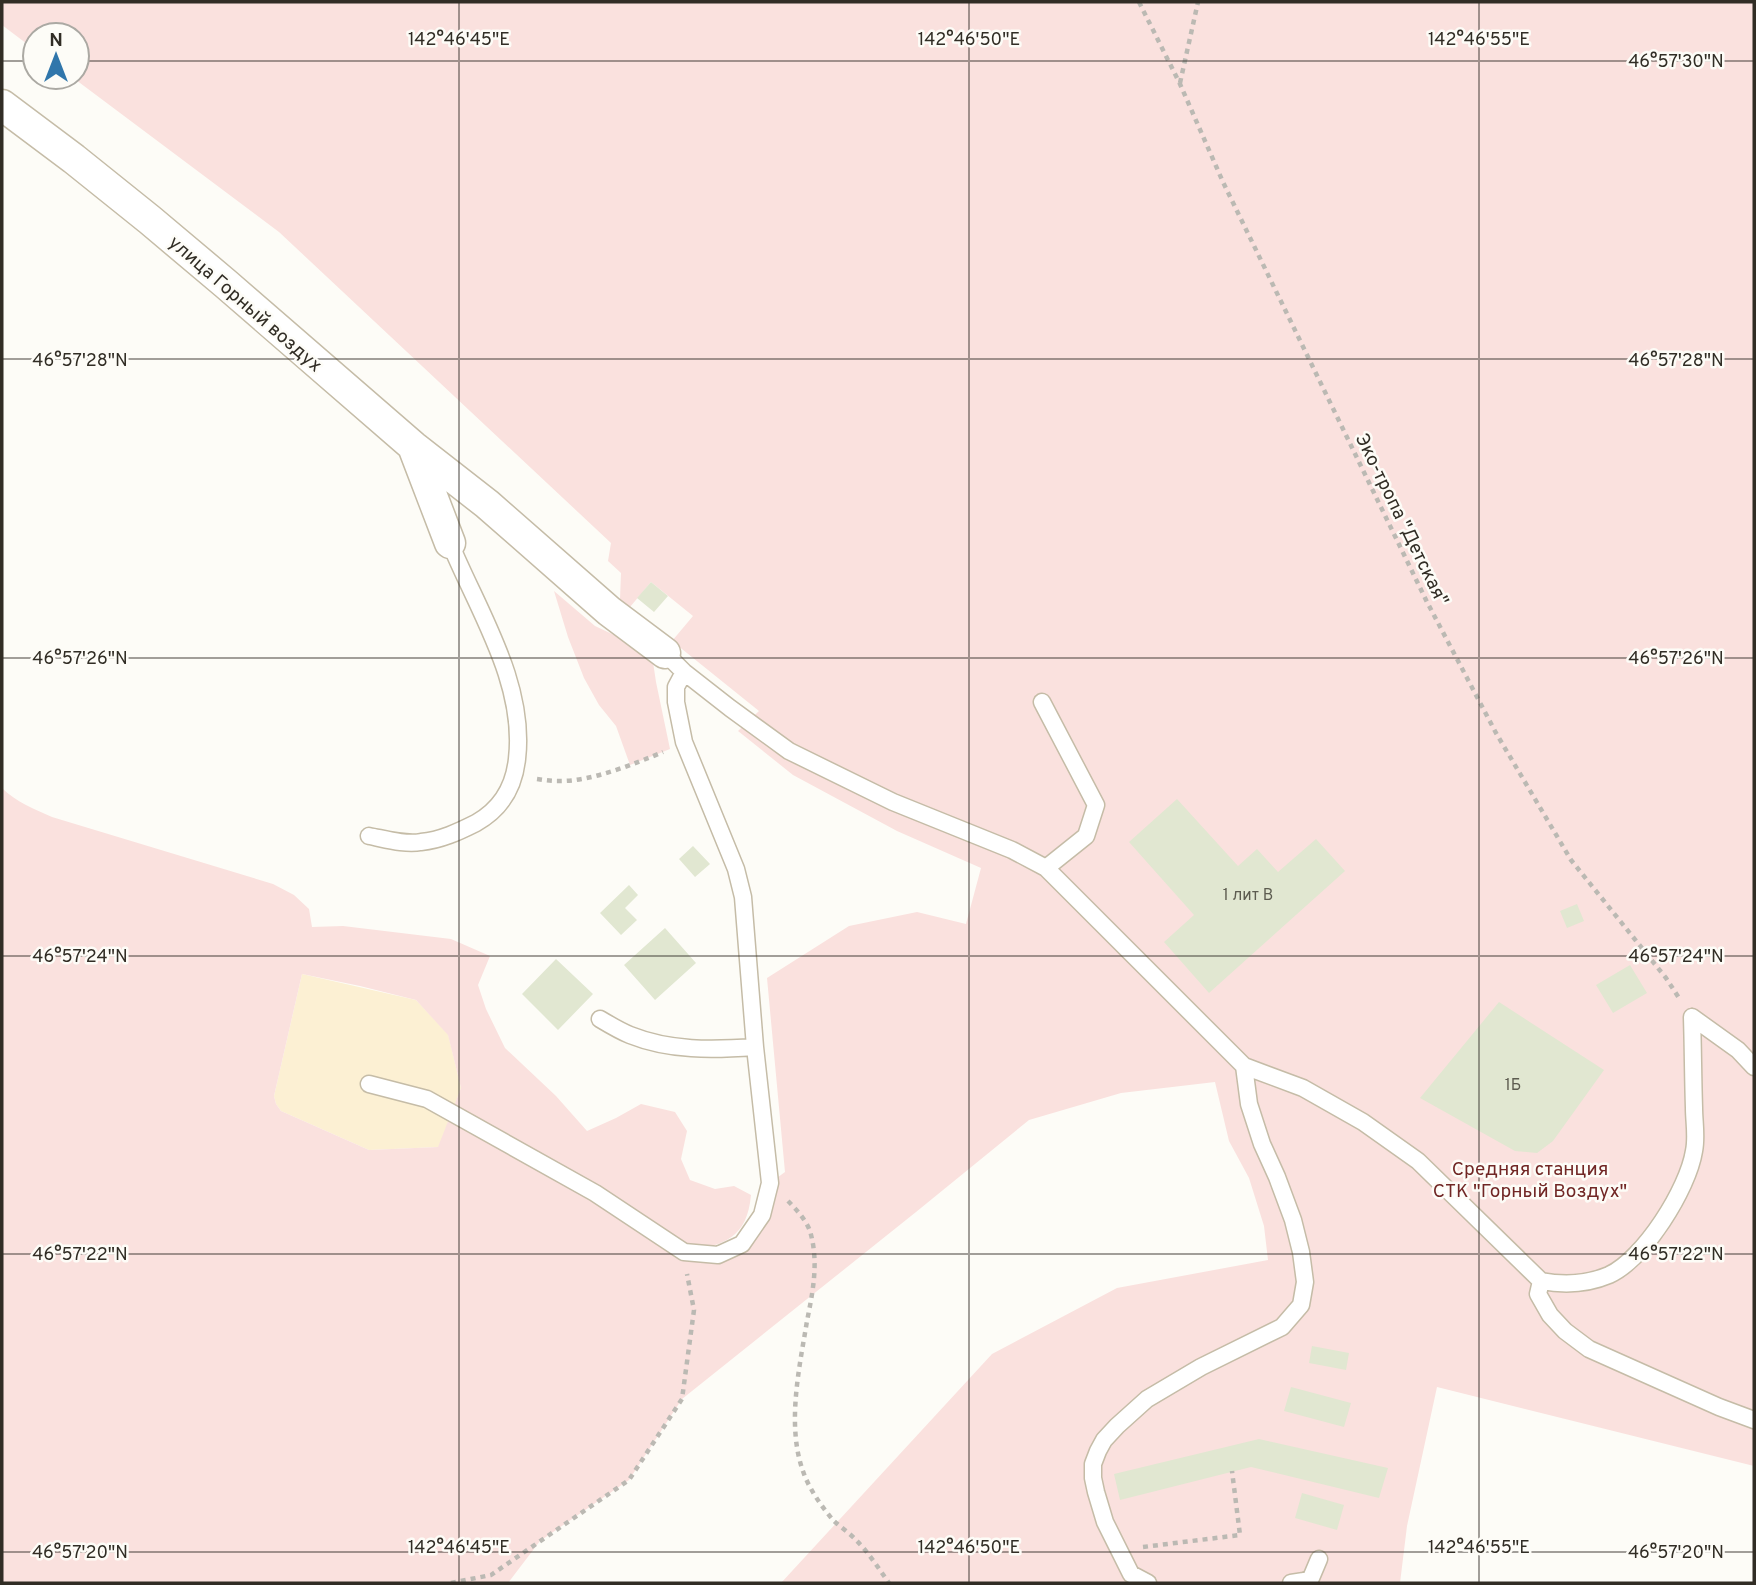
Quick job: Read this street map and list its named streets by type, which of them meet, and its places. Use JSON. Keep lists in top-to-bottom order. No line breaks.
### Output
{"streets":{"street":["улица Горный воздух"],"path":["Эко-тропа \"Детская\""]},"parks":["Средняя станция СТК \"Горный Воздух\""],"house_numbers":["1 лит В","1Б"],"north":"top","coordinates":["142°46'45\"E","142°46'50\"E","142°46'55\"E","46°57'30\"N","46°57'28\"N","46°57'26\"N","46°57'24\"N","46°57'22\"N","46°57'20\"N"]}
